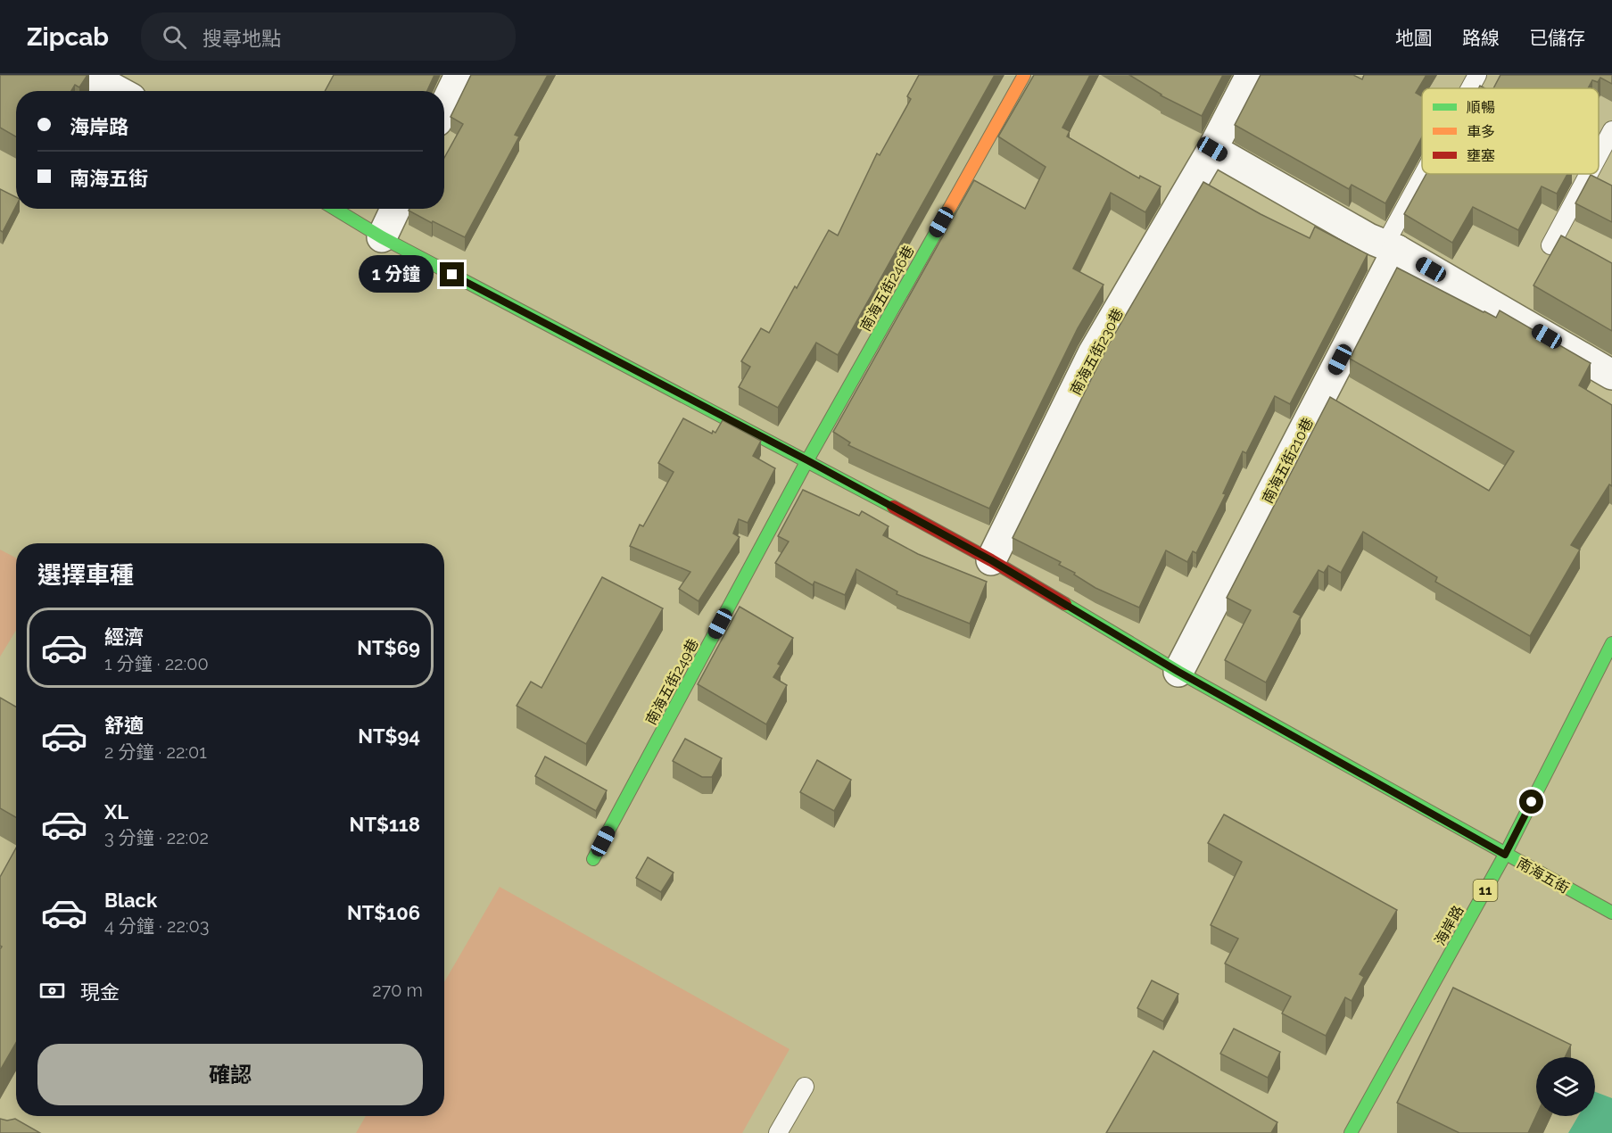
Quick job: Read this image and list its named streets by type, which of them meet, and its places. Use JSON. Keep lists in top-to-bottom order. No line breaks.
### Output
{"streets":{"street":["南海五街246巷","南海五街230巷","南海五街210巷","南海五街249巷","南海五街","11","海岸路"]},"crossings":[["南海五街246巷","南海五街249巷"],["南海五街246巷","南海五街"],["南海五街230巷","南海五街"],["南海五街210巷","南海五街"],["南海五街249巷","南海五街"],["南海五街","海岸路"]],"legend":["順暢","車多","壅塞"],"page":{"header":"Zipcab","search":"搜尋地點","nav":["地圖","路線","已儲存"],"banner":["海岸路","南海五街"],"bubble":"1 分鐘","heading":"選擇車種","list":[{"name":"經濟","note":"1 分鐘 · 22:00","value":"NT$69"},{"name":"舒適","note":"2 分鐘 · 22:01","value":"NT$94"},{"name":"XL","note":"3 分鐘 · 22:02","value":"NT$118"},{"name":"Black","note":"4 分鐘 · 22:03","value":"NT$106"}],"pay":["現金","270 m"],"buttons":"確認"}}
